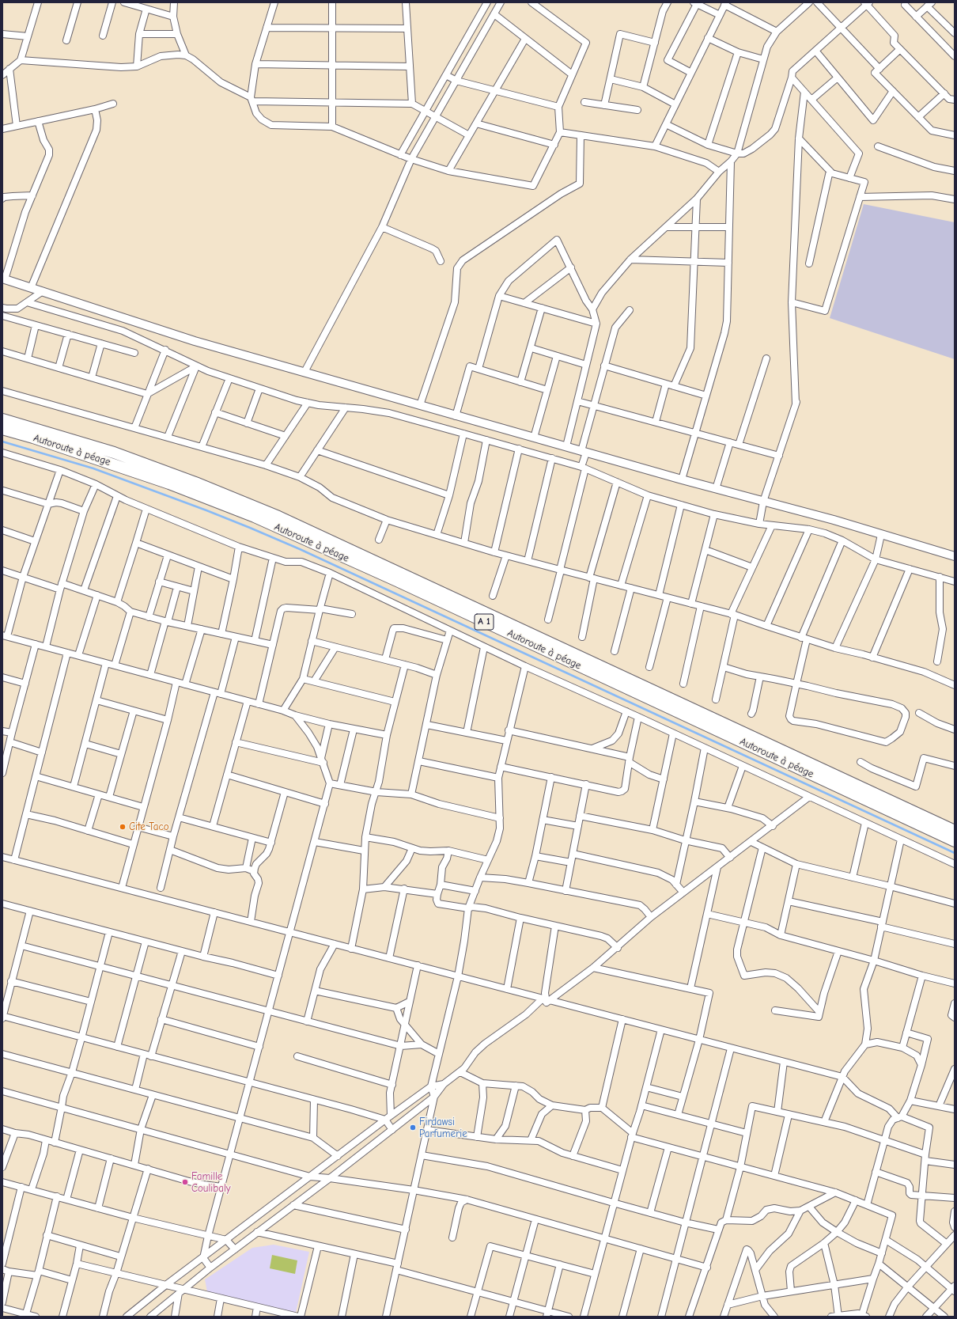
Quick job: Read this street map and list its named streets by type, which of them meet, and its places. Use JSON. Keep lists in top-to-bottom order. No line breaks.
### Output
{"streets":{"highway":["Autoroute à péage","A 1"]},"places":["Cite Taco","Firdawsi Parfumerie","Famille Coulibaly"]}
